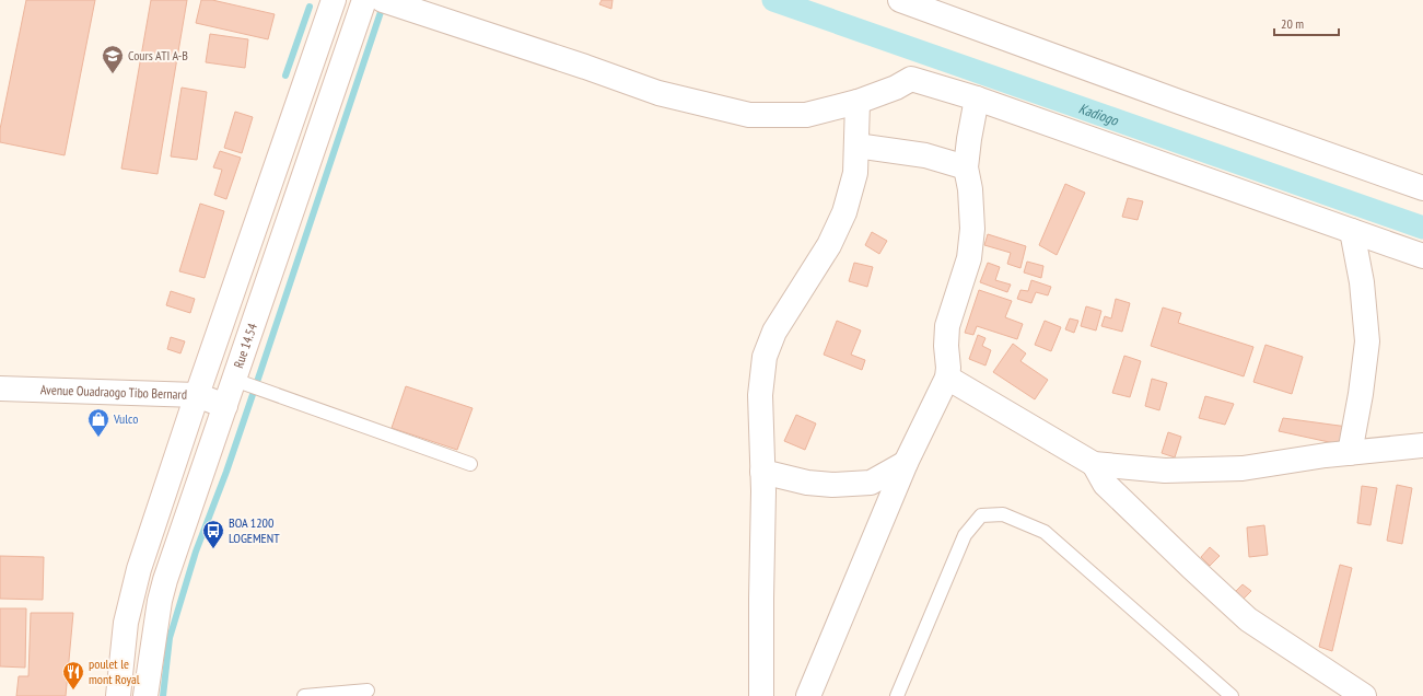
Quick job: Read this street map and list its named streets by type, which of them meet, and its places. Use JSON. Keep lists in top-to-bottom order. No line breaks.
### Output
{"streets":{"street":["Rue 14.54","Avenue Ouadraogo Tibo Bernard"]},"crossings":[["Rue 14.54","Avenue Ouadraogo Tibo Bernard"]],"water":["Kadiogo"],"places":{"school or university":["Cours ATI A-B"],"shop":["Vulco"],"bus stop":["BOA 1200 LOGEMENT"],"restaurant":["poulet le mont Royal"]},"scale_bar":"20 m"}
